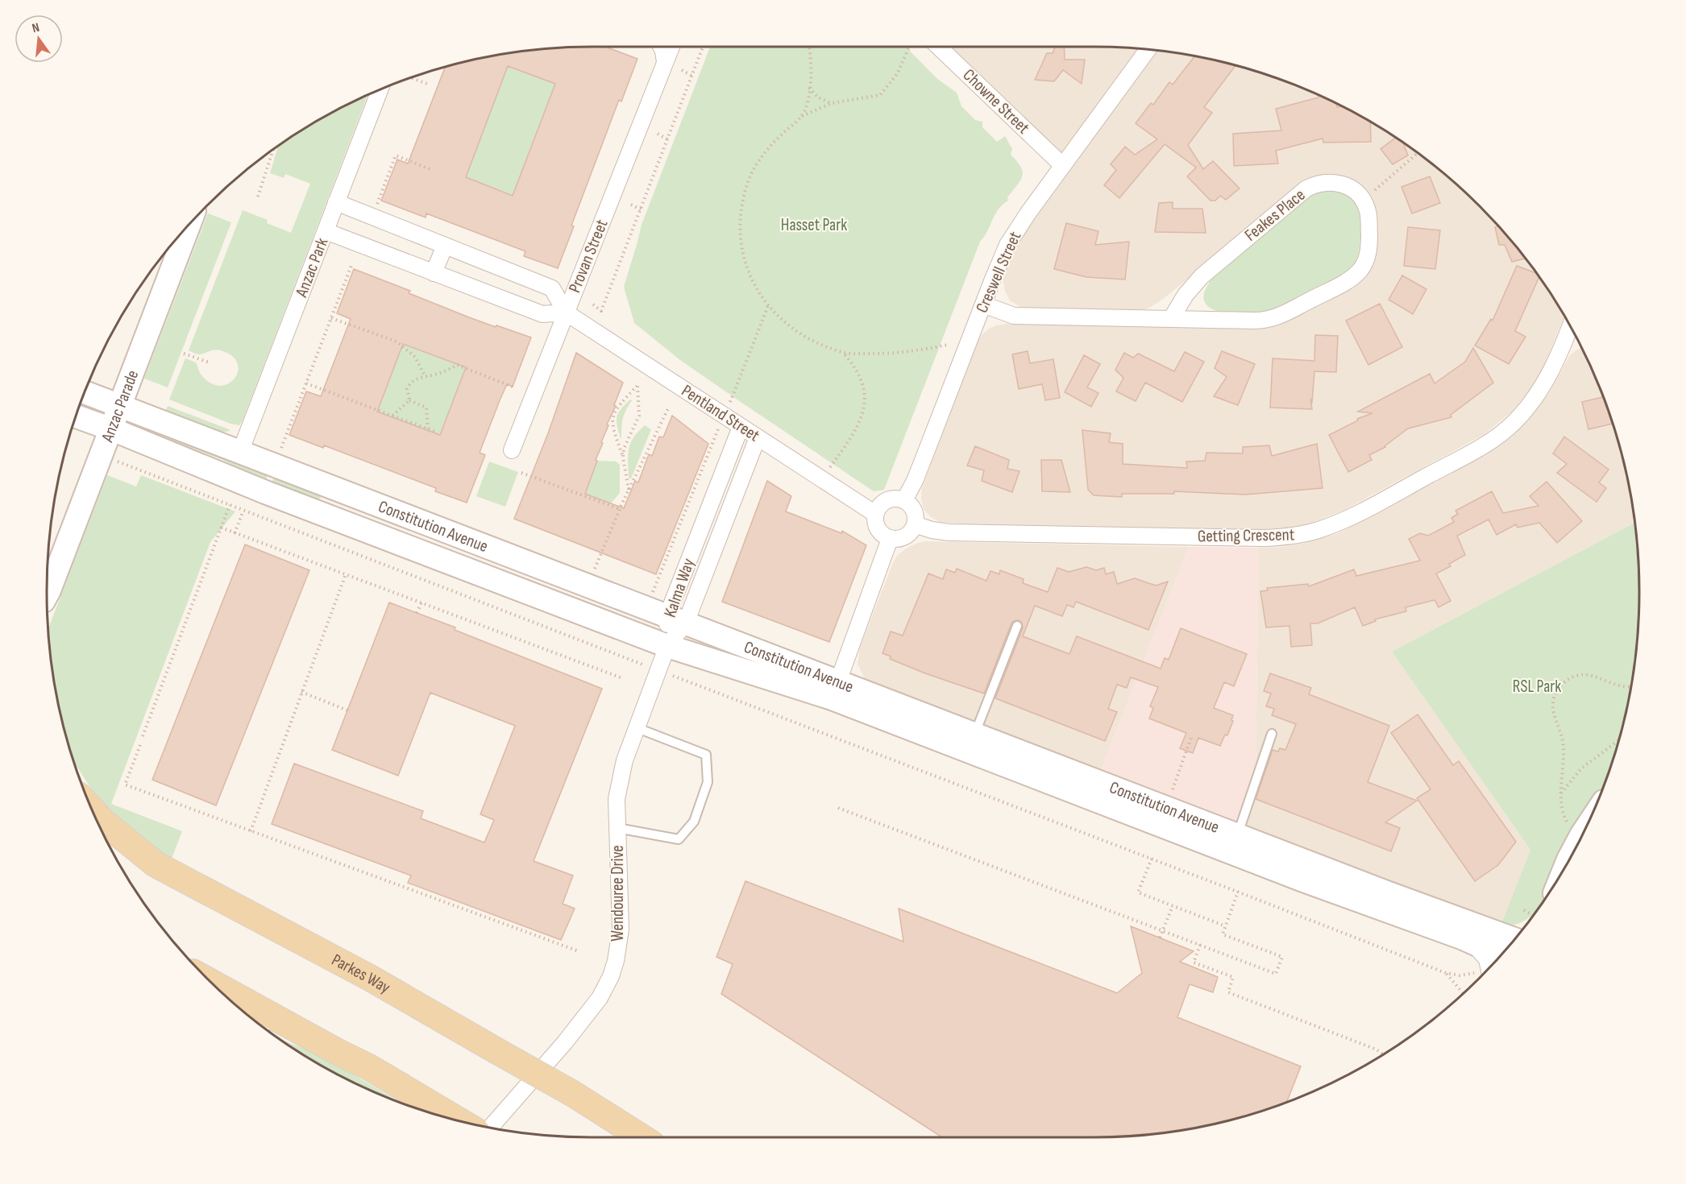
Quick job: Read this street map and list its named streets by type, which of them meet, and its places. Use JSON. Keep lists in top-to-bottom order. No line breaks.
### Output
{"streets":{"main road":["Parkes Way"],"street":["Chowne Street","Feakes Place","Provan Street","Anzac Park","Creswell Street","Anzac Parade","Pentland Street","Constitution Avenue","Getting Crescent","Kalma Way","Wendouree Drive"]},"crossings":[["Chowne Street","Creswell Street"],["Provan Street","Pentland Street"],["Anzac Park","Pentland Street"],["Anzac Park","Constitution Avenue"],["Creswell Street","Pentland Street"],["Creswell Street","Getting Crescent"],["Anzac Parade","Constitution Avenue"],["Pentland Street","Getting Crescent"],["Pentland Street","Kalma Way"],["Constitution Avenue","Kalma Way"],["Constitution Avenue","Wendouree Drive"],["Kalma Way","Wendouree Drive"]],"parks":["Hasset Park","RSL Park"],"north":"top"}
